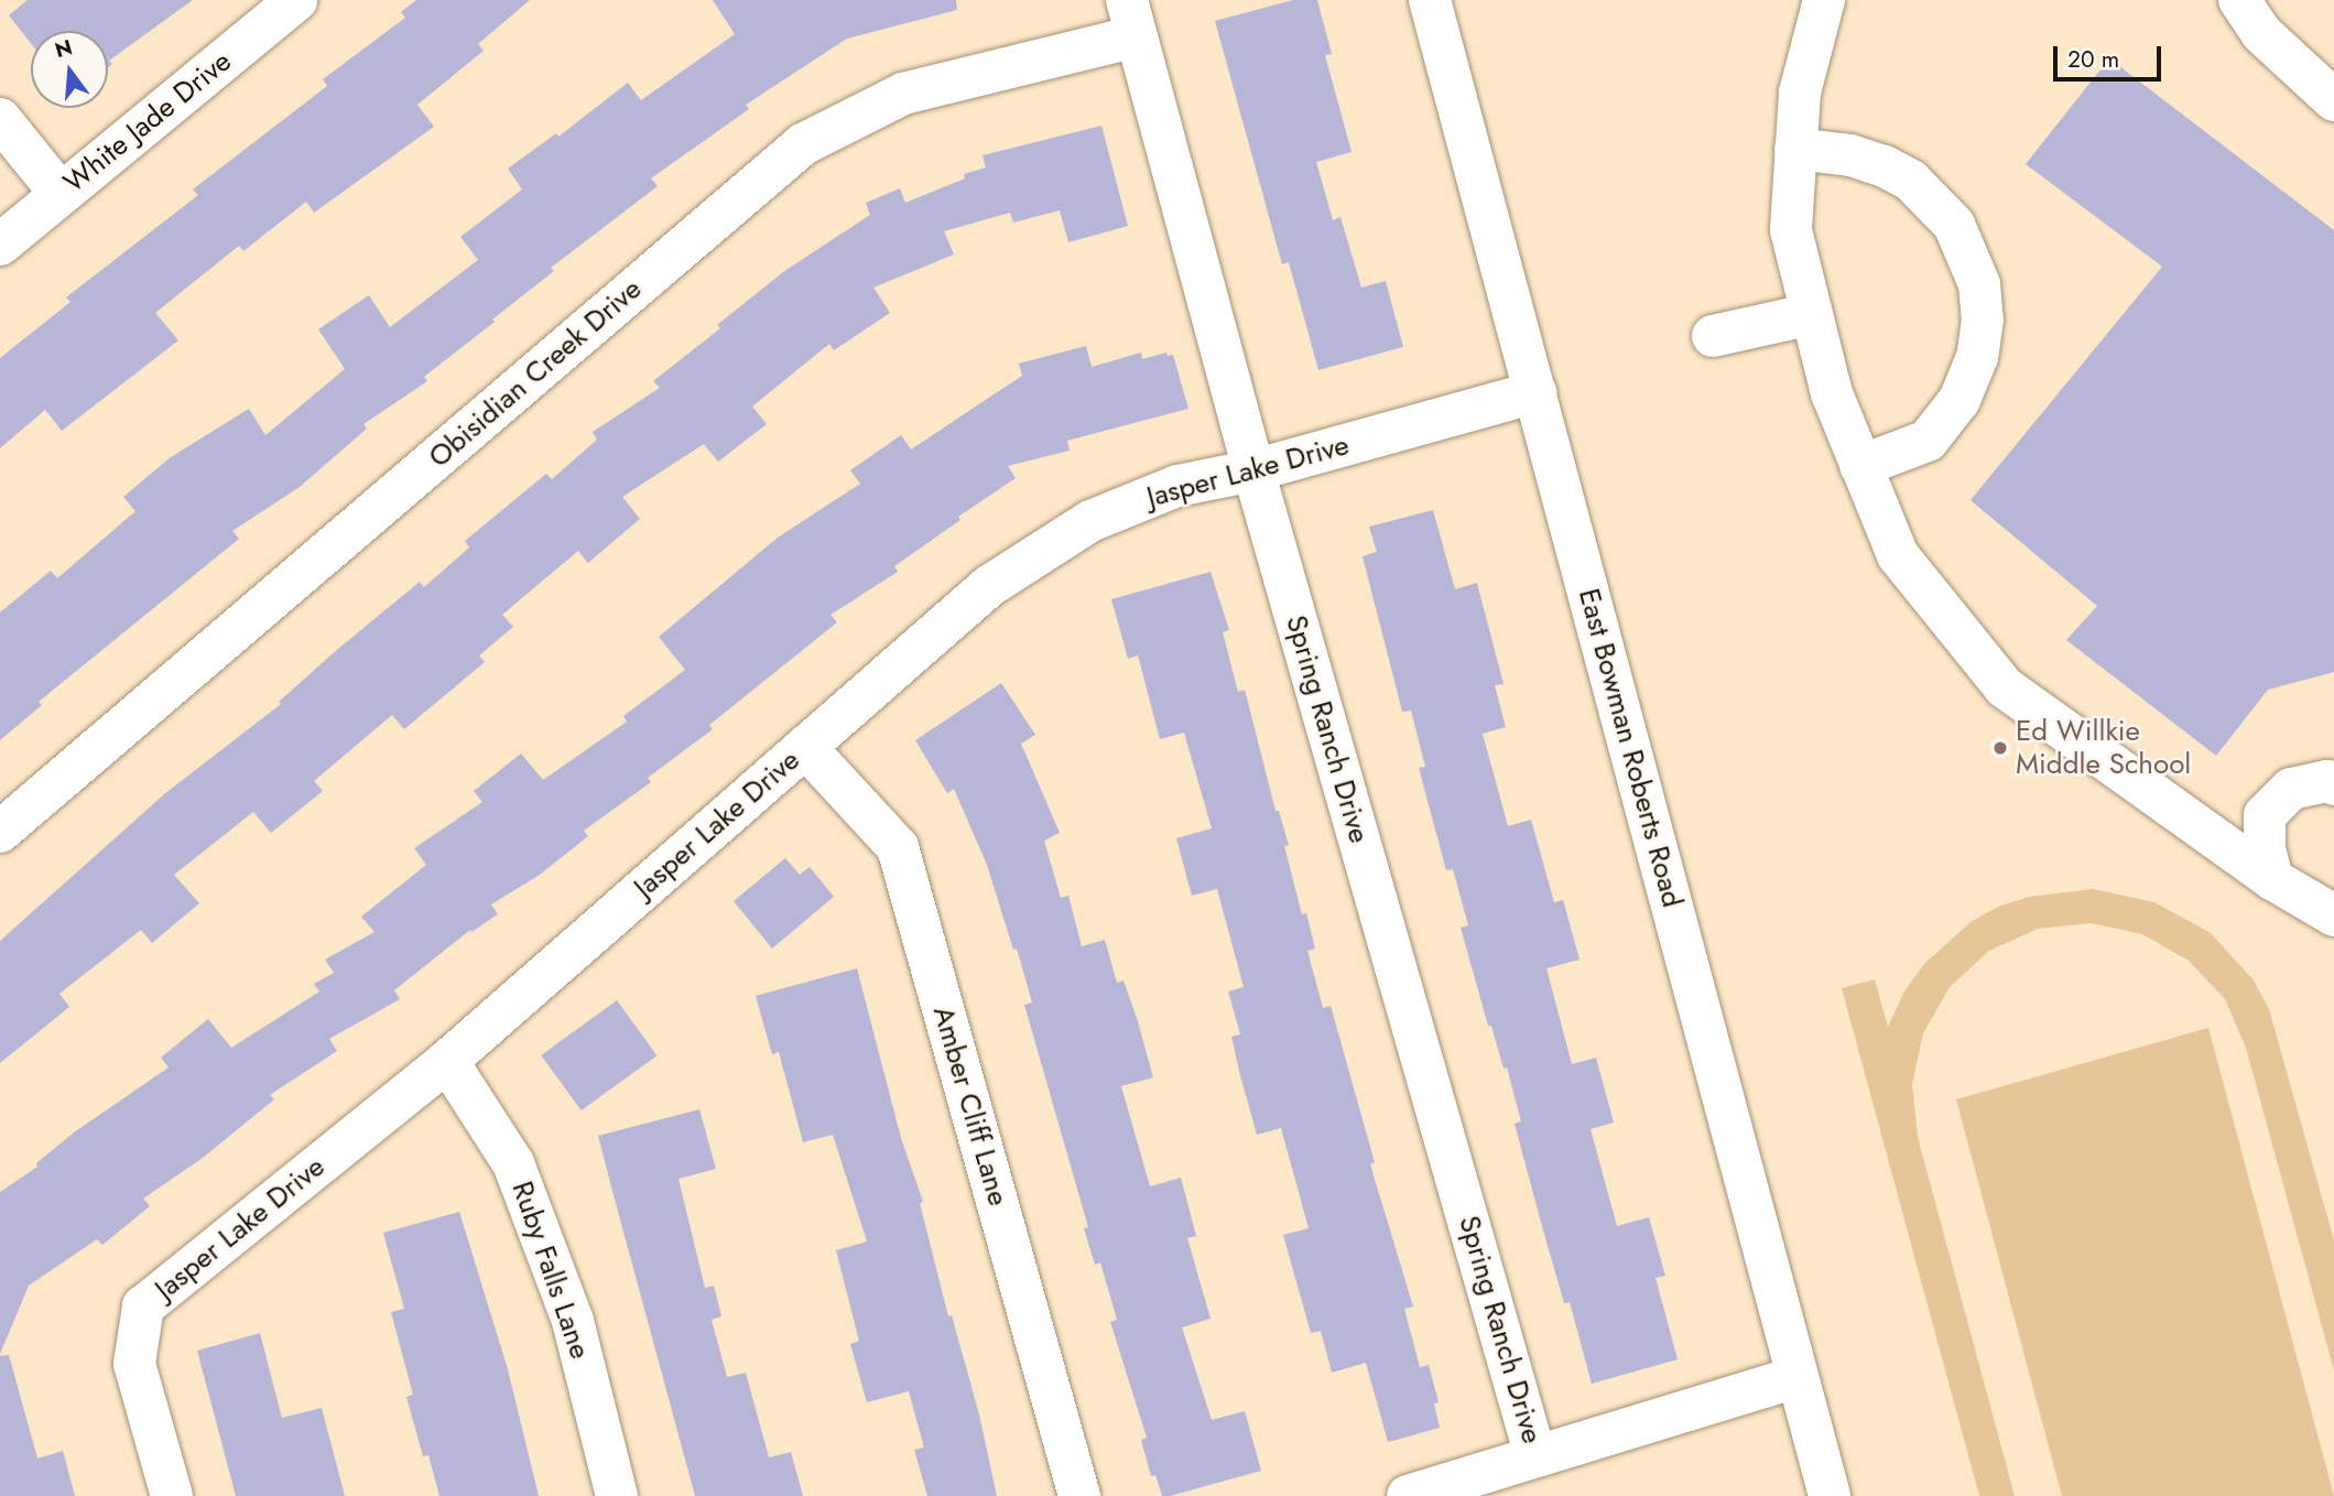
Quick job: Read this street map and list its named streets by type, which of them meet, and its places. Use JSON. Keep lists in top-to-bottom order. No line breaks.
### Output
{"streets":{"street":["White Jade Drive","Obisidian Creek Drive","Jasper Lake Drive","Spring Ranch Drive","East Bowman Roberts Road","Amber Cliff Lane","Ruby Falls Lane"]},"crossings":[["Obisidian Creek Drive","Spring Ranch Drive"],["Jasper Lake Drive","Spring Ranch Drive"],["Jasper Lake Drive","East Bowman Roberts Road"],["Jasper Lake Drive","Amber Cliff Lane"],["Jasper Lake Drive","Ruby Falls Lane"]],"places":["Ed Willkie Middle School"],"scale_bar":"20 m","north":"top"}
